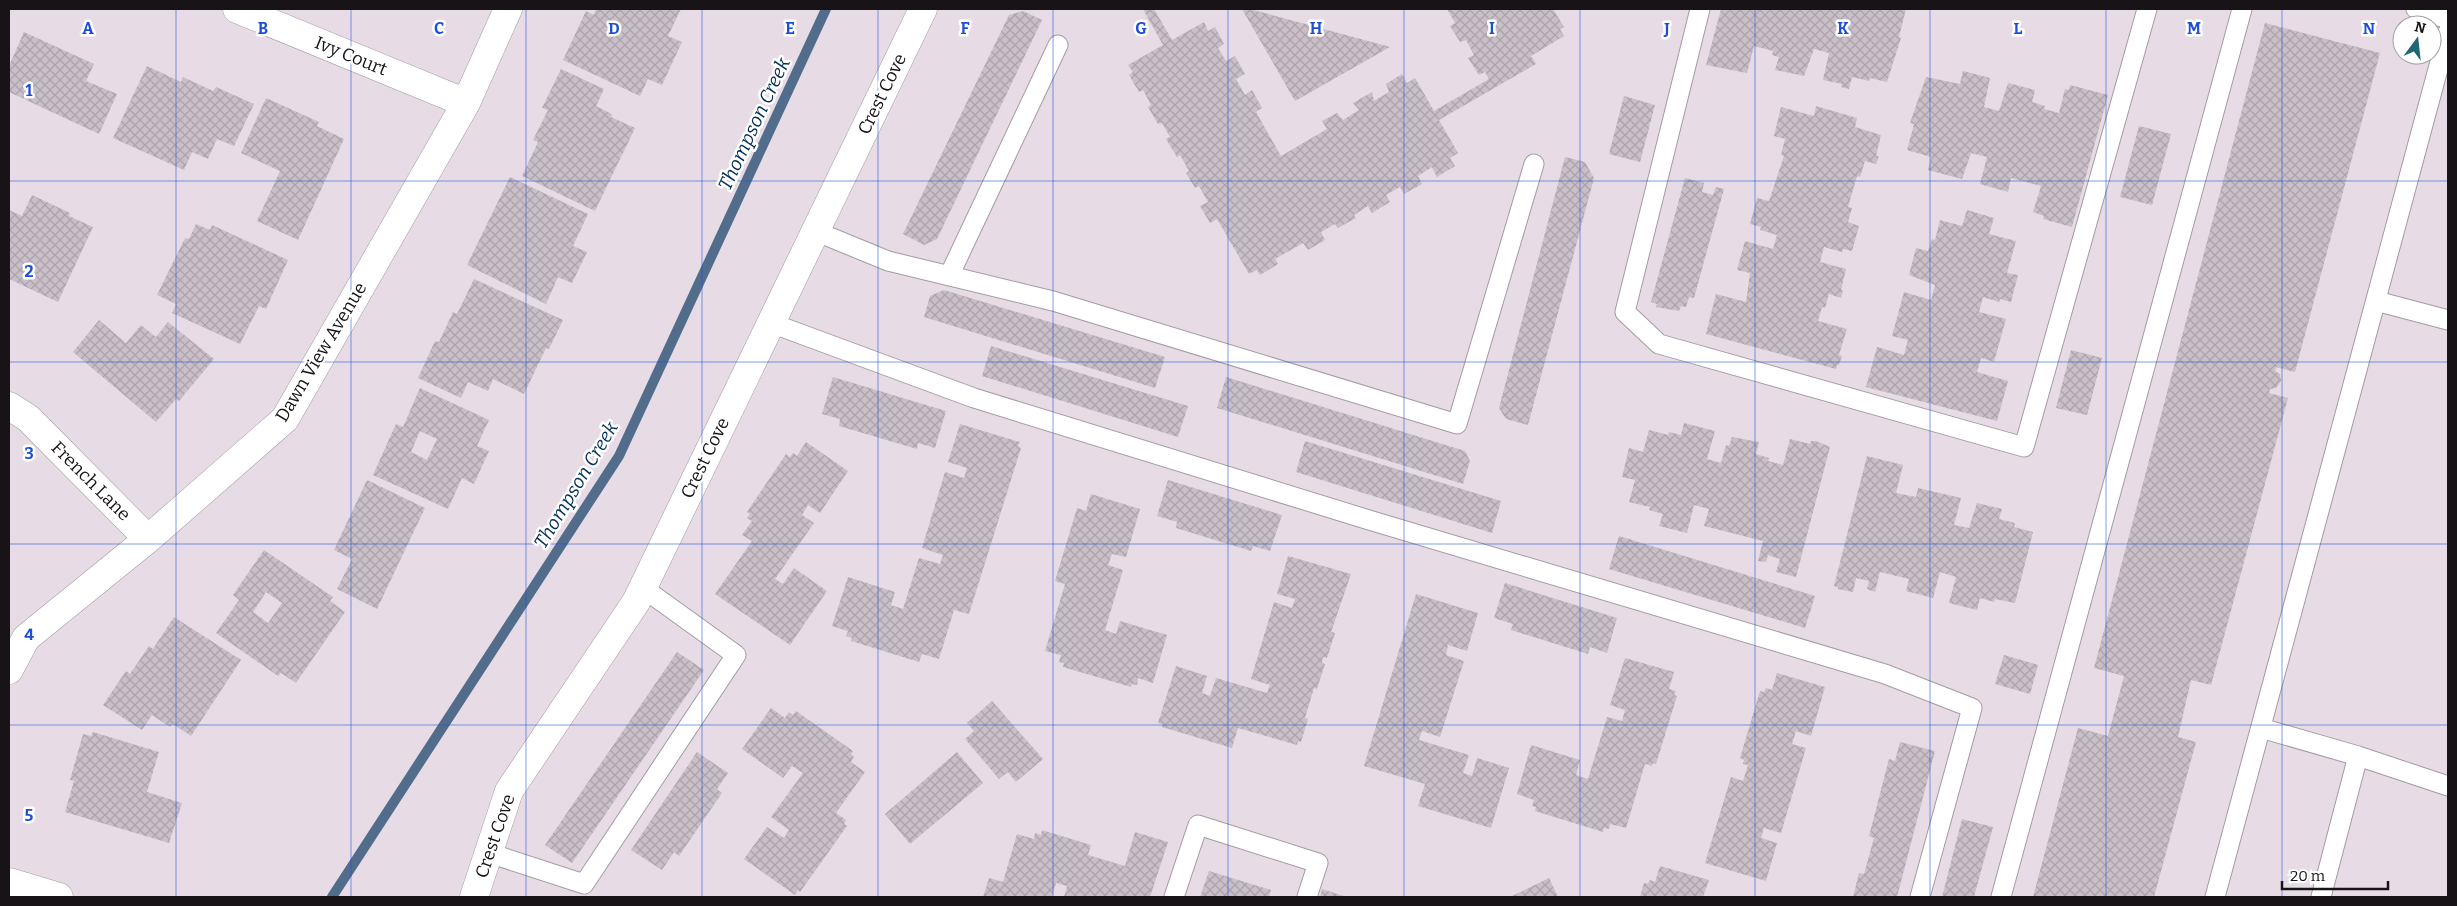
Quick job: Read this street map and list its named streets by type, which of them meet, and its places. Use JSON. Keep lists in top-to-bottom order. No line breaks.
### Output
{"streets":{"street":["Ivy Court","Crest Cove","Dawn View Avenue","French Lane"]},"crossings":[["Ivy Court","Dawn View Avenue"],["Dawn View Avenue","French Lane"]],"water":["Thompson Creek"],"scale_bar":"20 m","north":"top","grid":{"columns":["A","B","C","D","E","F","G","H","I","J","K","L","M","N"],"rows":["1","2","3","4","5"]}}
